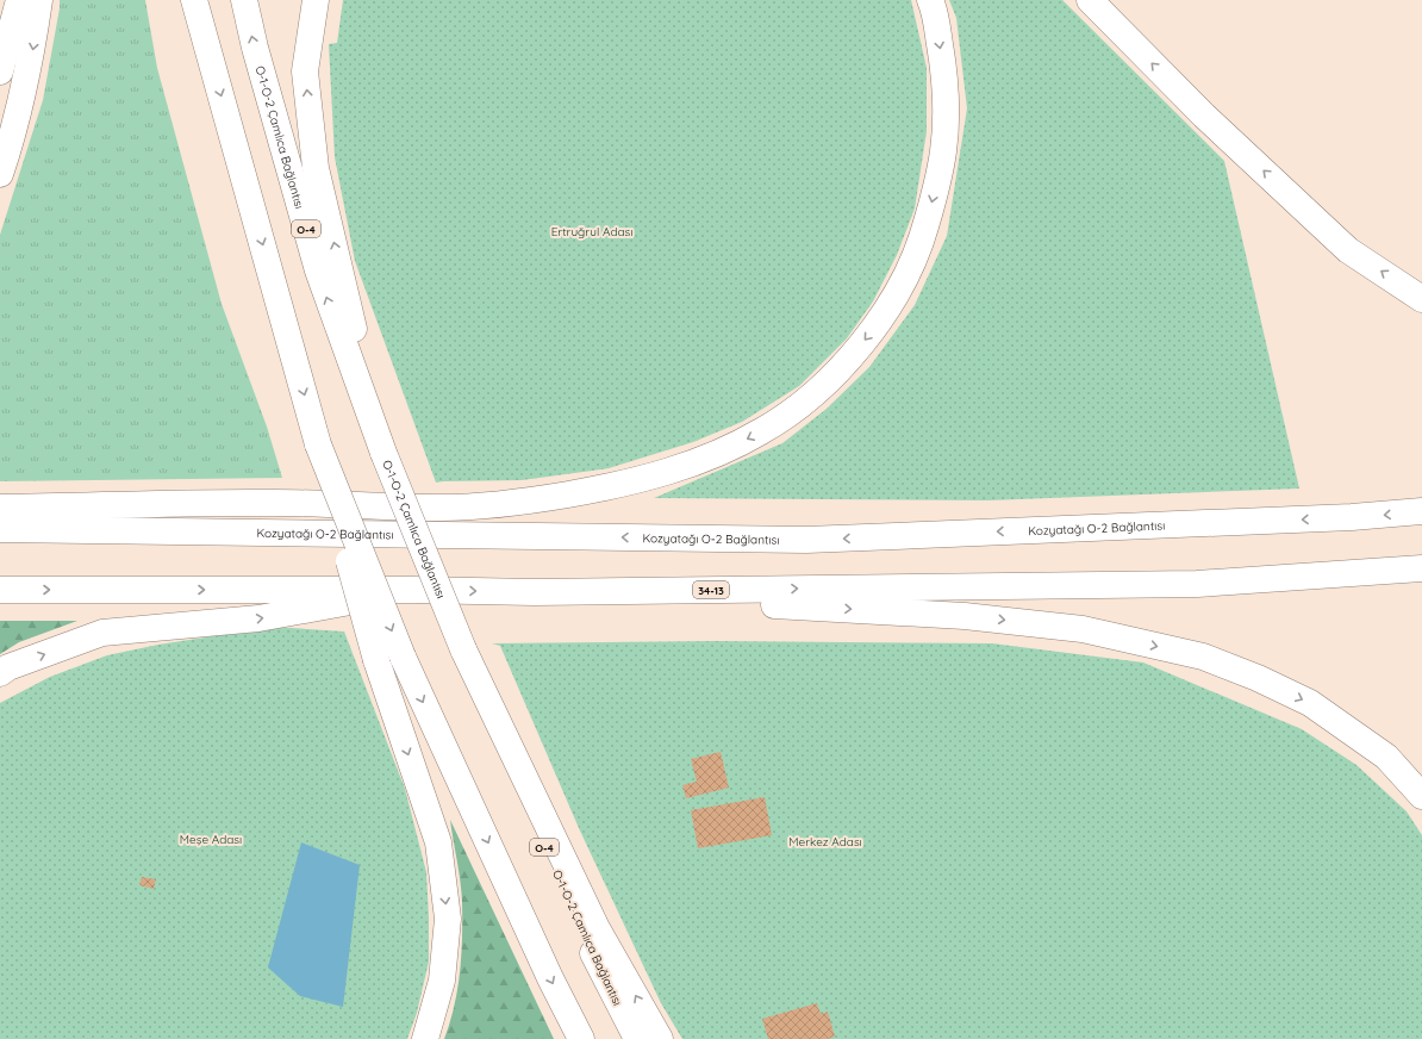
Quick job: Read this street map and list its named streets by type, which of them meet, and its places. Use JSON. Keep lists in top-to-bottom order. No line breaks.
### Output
{"streets":{"highway":["O-1-O-2 Çamlıca Bağlantısı","O-4","Kozyatağı O-2 Bağlantısı","34-13"]},"parks":["Ertruğrul Adası","Meşe Adası","Merkez Adası"]}
